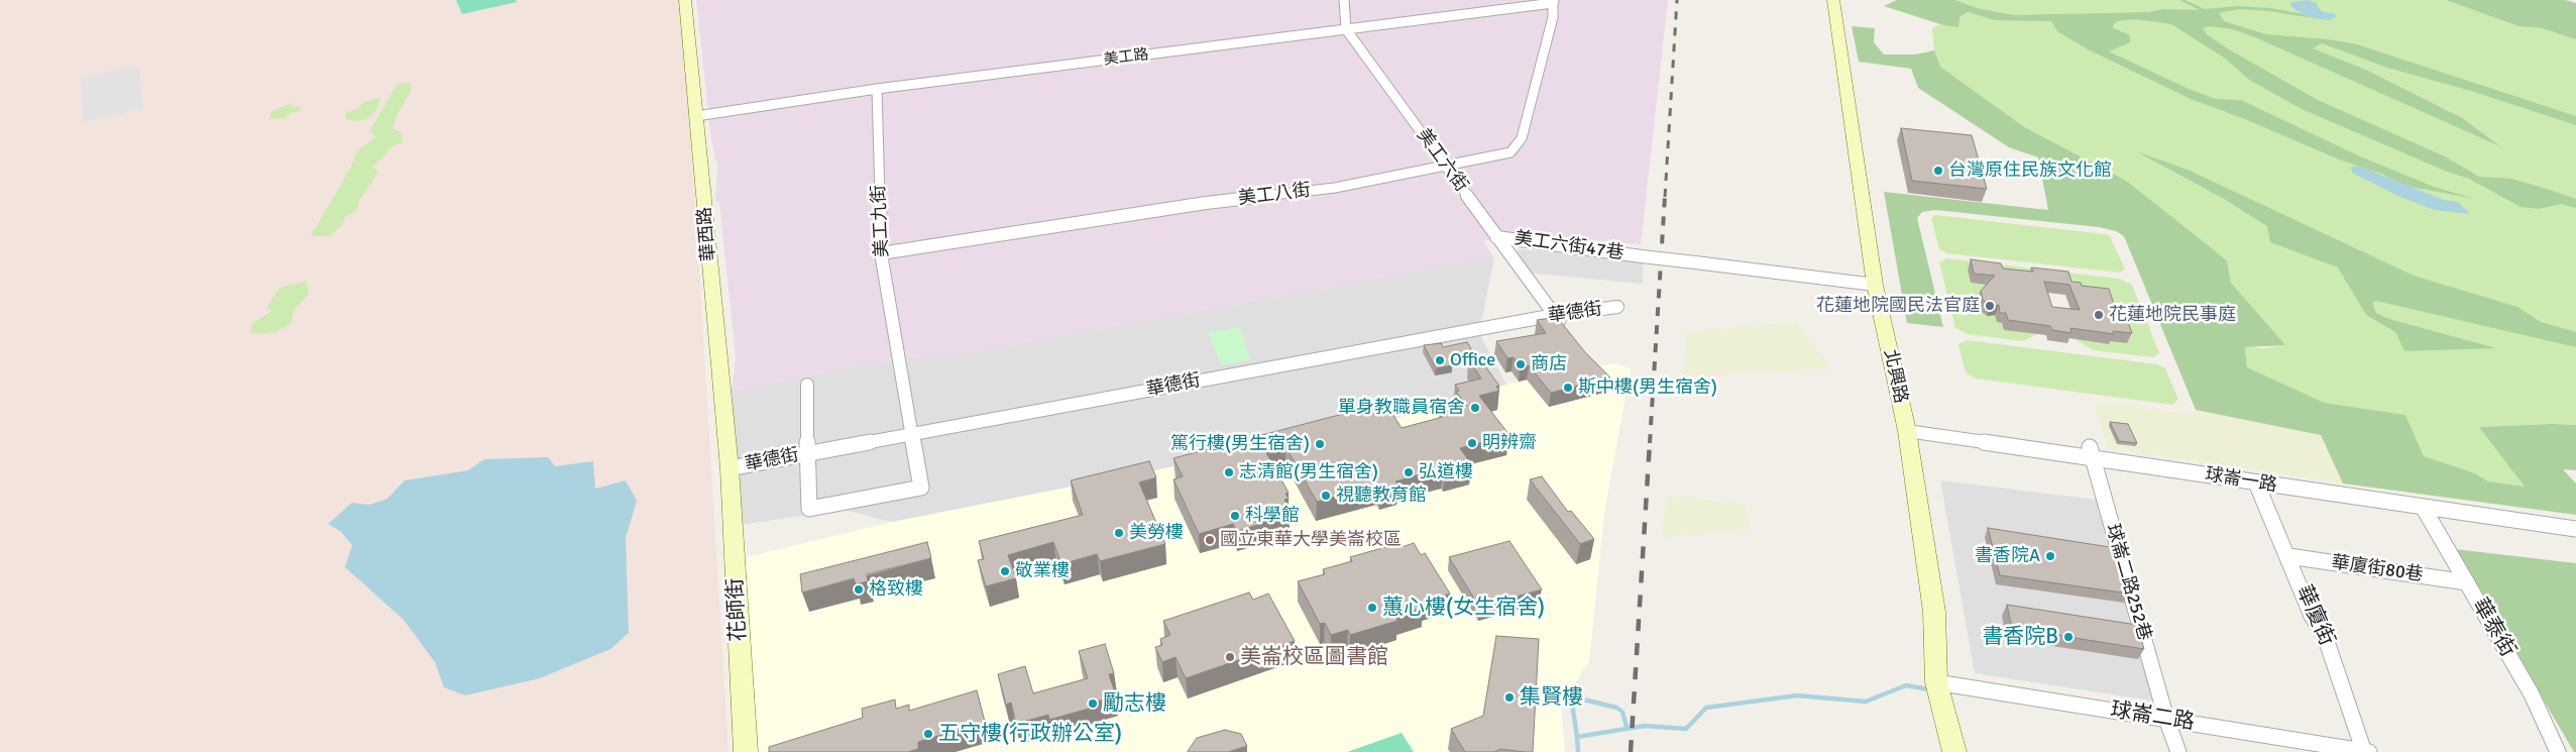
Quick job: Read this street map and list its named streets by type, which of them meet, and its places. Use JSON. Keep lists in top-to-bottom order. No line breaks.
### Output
{"streets":{"street":["美工路","美工六街","美工八街","美工九街","華西路","美工六街47巷","華德街","北興路","球崙一路","華廈街80巷","球崙二路252巷","花師街","華廈街","華泰街","球崙二路"]},"crossings":[["美工路","美工六街"],["美工路","美工八街"],["美工路","美工九街"],["美工路","華西路"],["美工六街","美工八街"],["美工六街","美工六街47巷"],["美工六街","華德街"],["美工八街","美工九街"],["美工九街","華德街"],["華西路","華德街"],["華西路","花師街"],["美工六街47巷","北興路"],["華德街","花師街"],["北興路","球崙一路"],["北興路","球崙二路"],["球崙一路","球崙二路252巷"],["球崙一路","華廈街"],["球崙一路","華泰街"],["華廈街80巷","華廈街"],["華廈街80巷","華泰街"],["球崙二路252巷","球崙二路"],["華廈街","球崙二路"]],"places":["台灣原住民族文化館","花蓮地院國民法官庭","花蓮地院民事庭","Office","商店","斯中樓(男生宿舍)","單身教職員宿舍","明辨齋","篤行樓(男生宿舍)","志清館(男生宿舍)","弘道樓","視聽教育館","科學館","美勞樓","國立東華大學美崙校區","書香院A","敬業樓","格致樓","蕙心樓(女生宿舍)","書香院B","美崙校區圖書館","集賢樓","勵志樓","五守樓(行政辦公室)"]}
